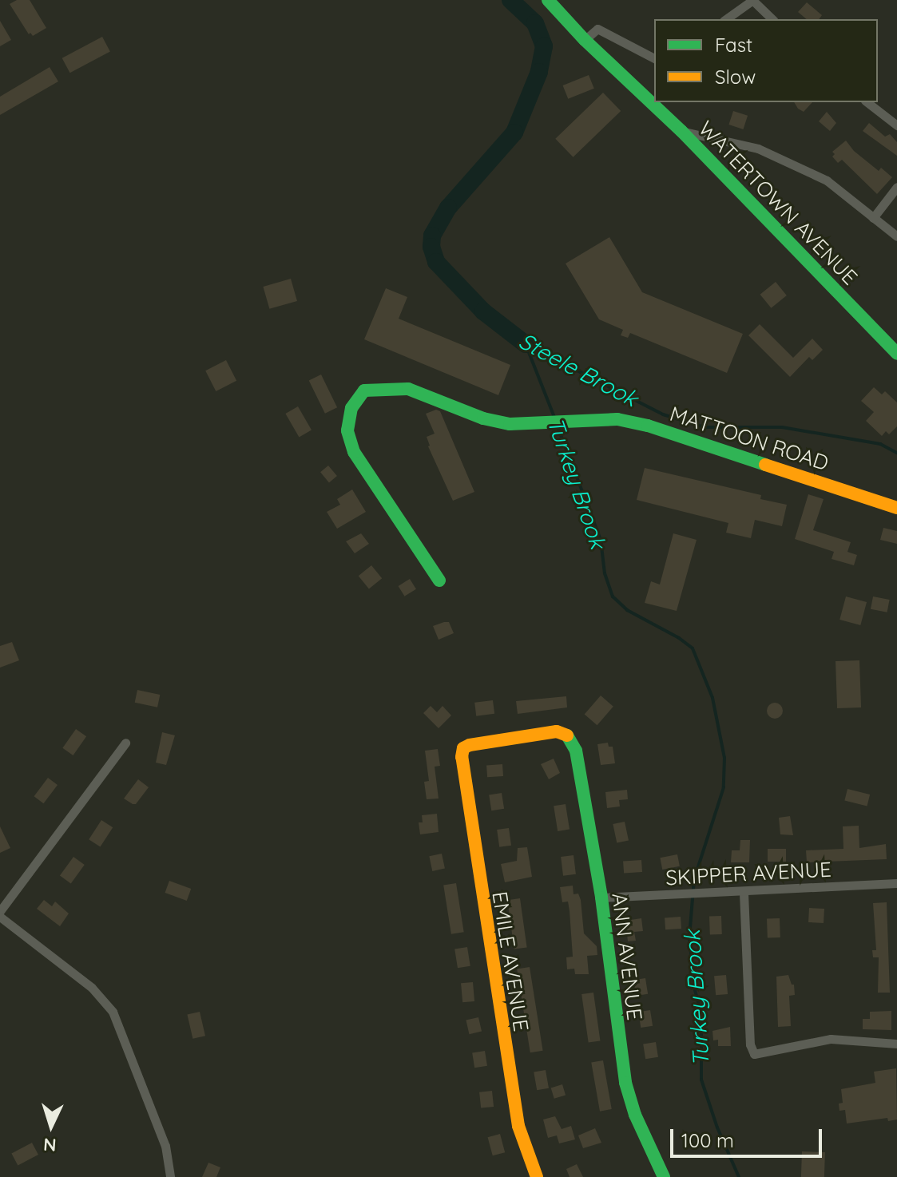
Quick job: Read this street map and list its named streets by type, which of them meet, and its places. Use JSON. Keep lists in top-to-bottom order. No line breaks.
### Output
{"streets":{"street":["WATERTOWN AVENUE","MATTOON ROAD","SKIPPER AVENUE","ANN AVENUE","EMILE AVENUE"]},"crossings":[["SKIPPER AVENUE","ANN AVENUE"],["ANN AVENUE","EMILE AVENUE"]],"water":["Steele Brook","Turkey Brook"],"legend":["Fast","Slow"],"scale_bar":"100 m","north":"bottom"}
